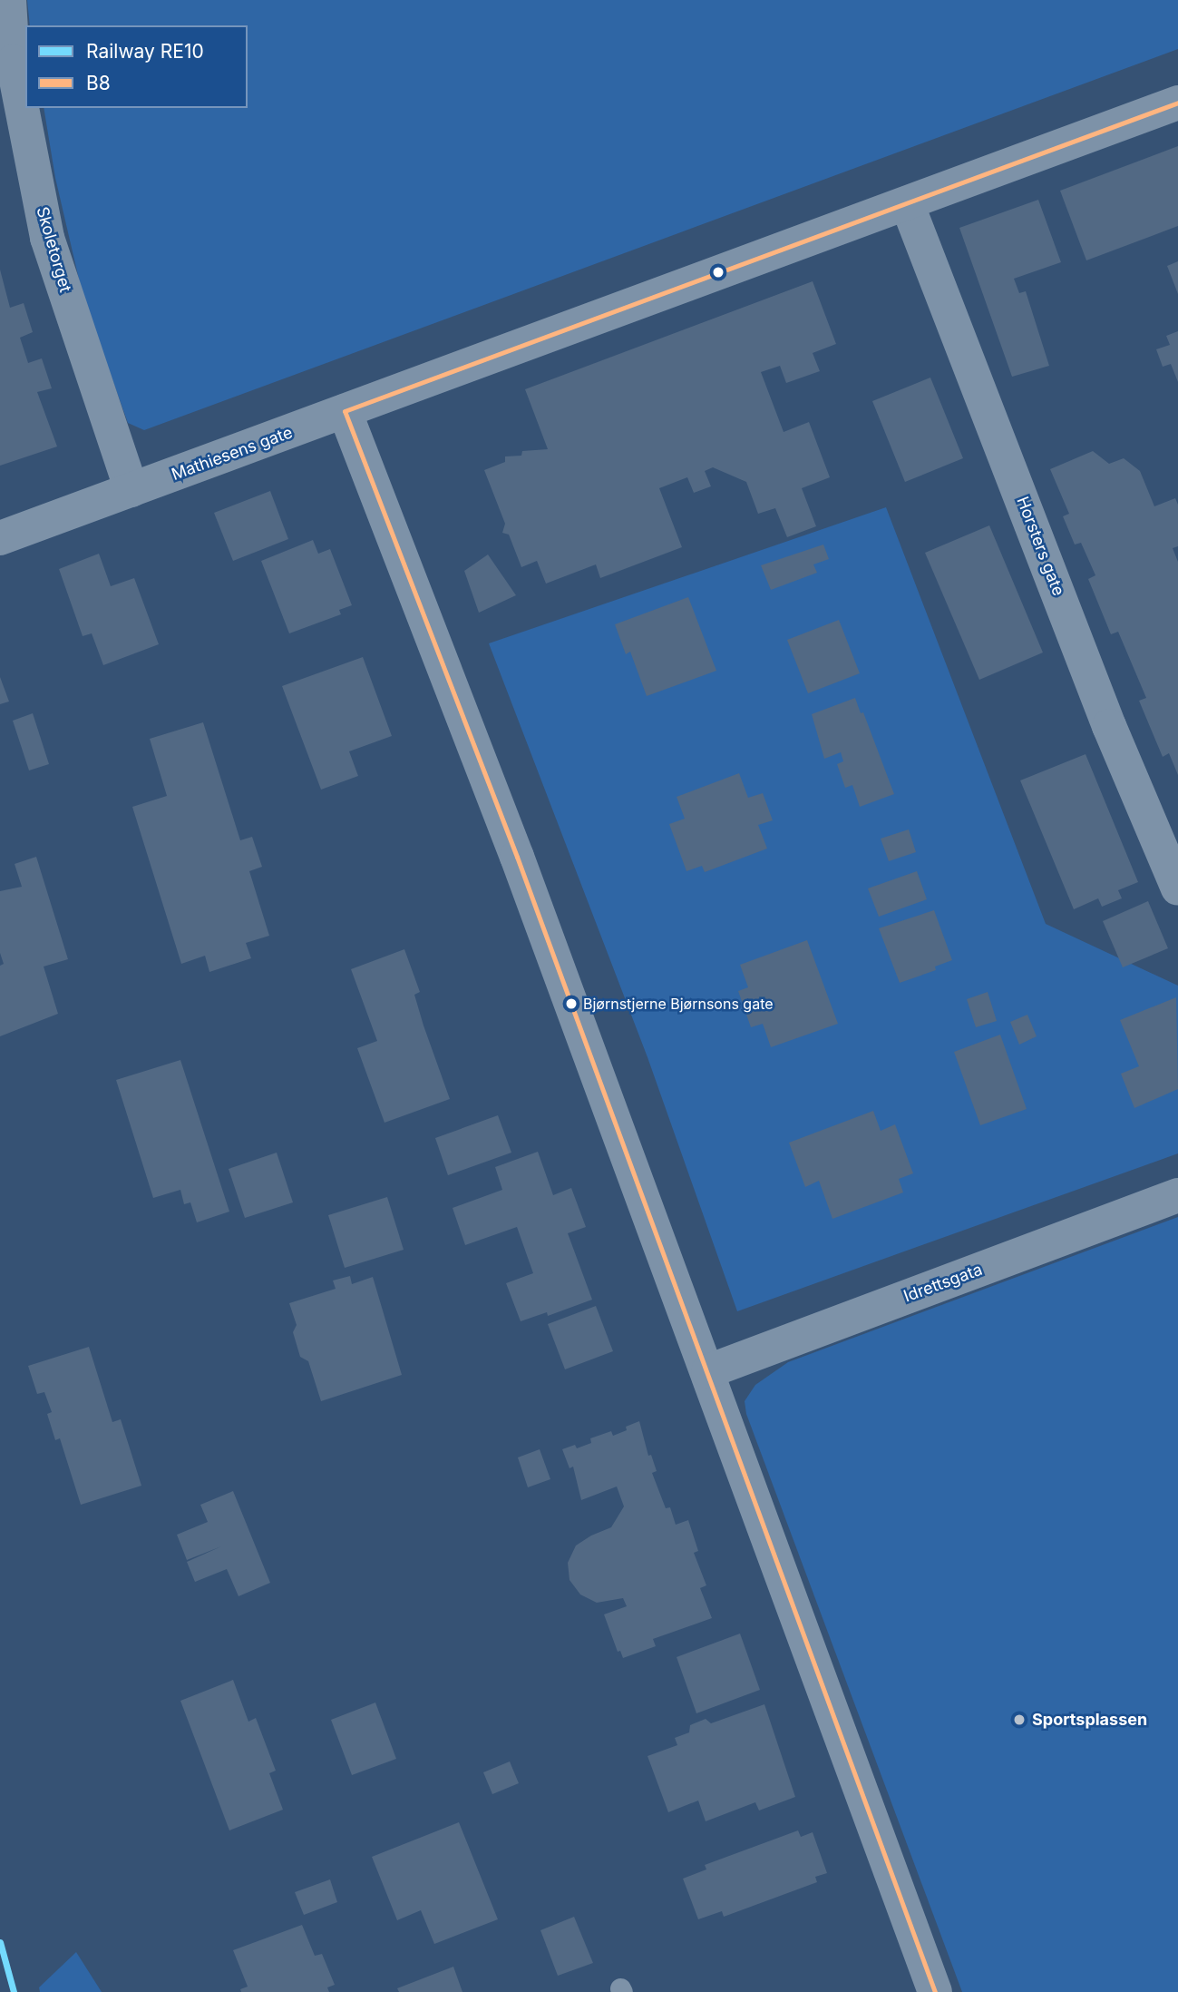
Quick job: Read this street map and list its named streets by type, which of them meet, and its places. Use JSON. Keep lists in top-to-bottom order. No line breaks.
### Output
{"streets":{"street":["Skoletorget","Mathiesens gate","Horsters gate","Idrettsgata"]},"crossings":[["Skoletorget","Mathiesens gate"],["Mathiesens gate","Horsters gate"]],"places":["Bjørnstjerne Bjørnsons gate","Sportsplassen"],"lines":["transit line B8","rail line RE10"],"legend":["Railway RE10","B8"]}
